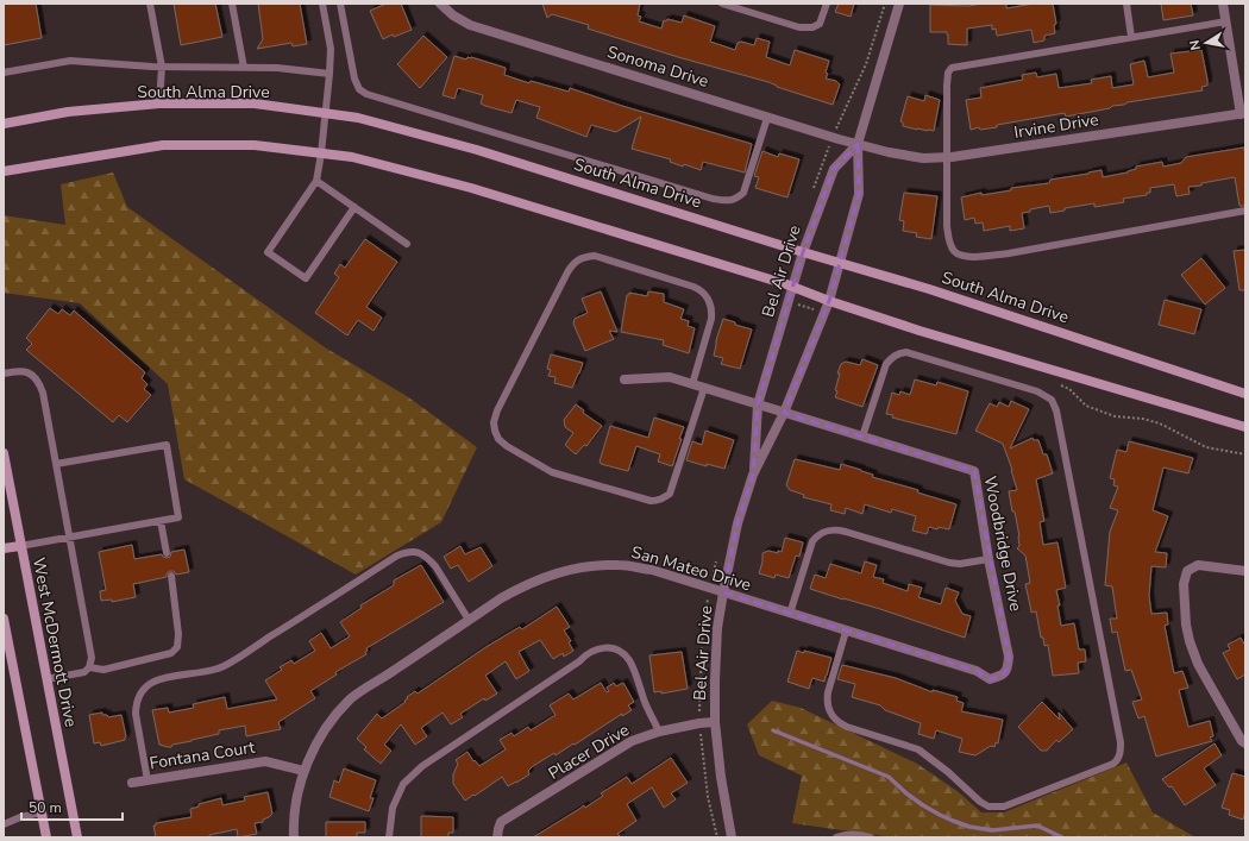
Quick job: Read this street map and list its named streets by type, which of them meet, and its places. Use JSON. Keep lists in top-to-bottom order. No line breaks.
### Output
{"streets":{"main road":["South Alma Drive","West McDermott Drive"],"street":["Sonoma Drive","Irvine Drive","Bel Air Drive","Woodbridge Drive","San Mateo Drive","Placer Drive","Fontana Court"]},"crossings":[["Sonoma Drive","Irvine Drive"],["Sonoma Drive","Bel Air Drive"],["South Alma Drive","Bel Air Drive"],["Bel Air Drive","Woodbridge Drive"],["Bel Air Drive","San Mateo Drive"],["Bel Air Drive","Placer Drive"],["Woodbridge Drive","San Mateo Drive"],["San Mateo Drive","Fontana Court"]],"scale_bar":"50 m","north":"left"}
